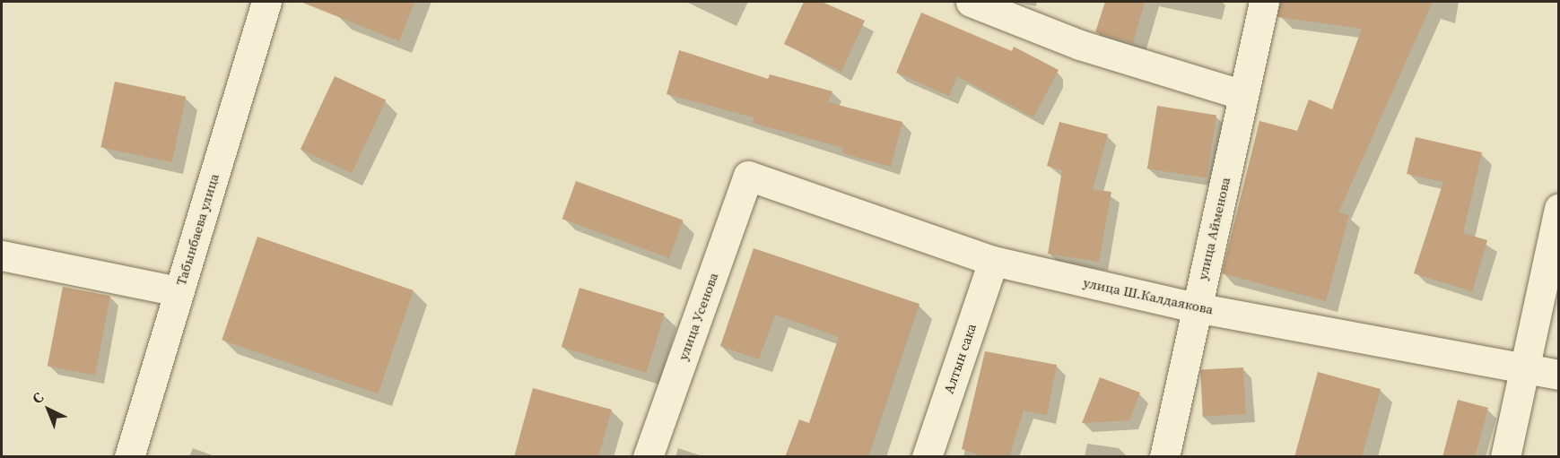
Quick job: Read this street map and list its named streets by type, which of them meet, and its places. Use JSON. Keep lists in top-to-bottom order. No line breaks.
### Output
{"streets":{"street":["улица Айменова","Табынбаева улица","улица Ш.Калдаякова","улица Усенова","Алтын сака"]},"crossings":[["улица Айменова","улица Ш.Калдаякова"],["улица Ш.Калдаякова","улица Усенова"],["улица Ш.Калдаякова","Алтын сака"]],"north":"top left"}
